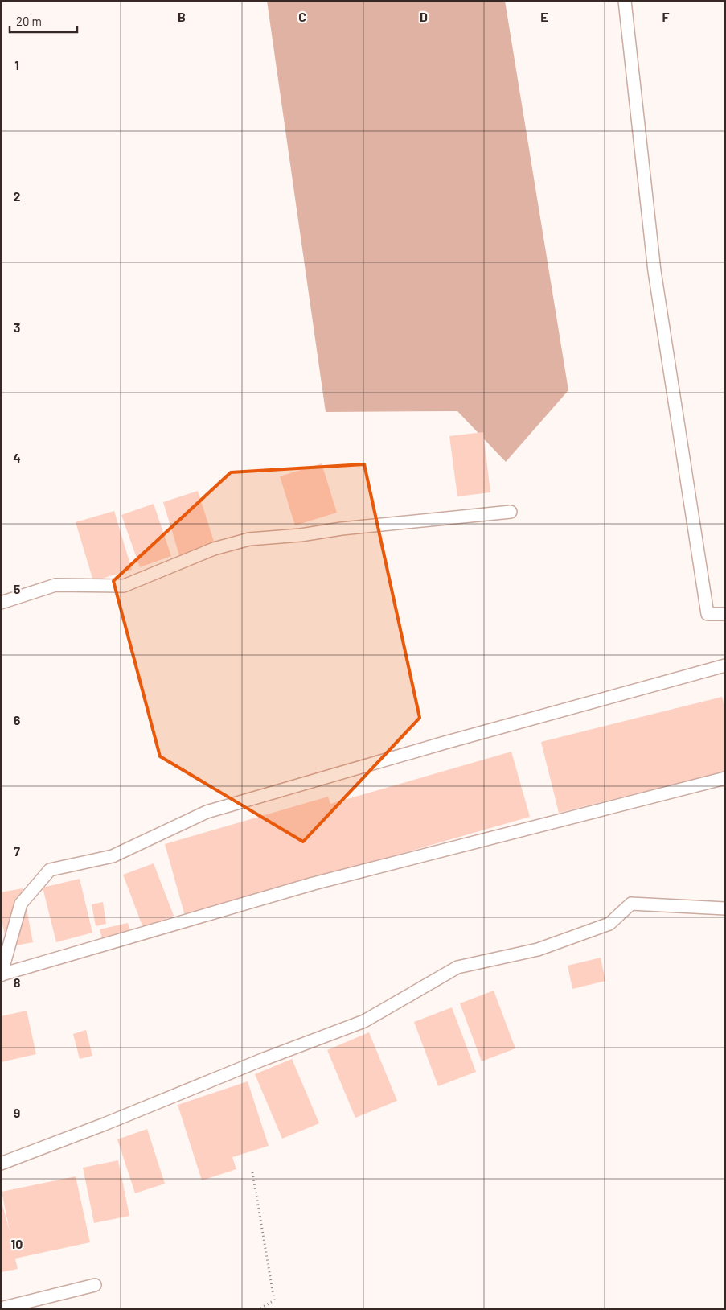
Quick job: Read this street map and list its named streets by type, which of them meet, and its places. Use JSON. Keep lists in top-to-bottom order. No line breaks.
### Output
{"scale_bar":"20 m","grid":{"columns":["B","C","D","E","F"],"rows":["1","2","3","4","5","6","7","8","9","10"]}}
